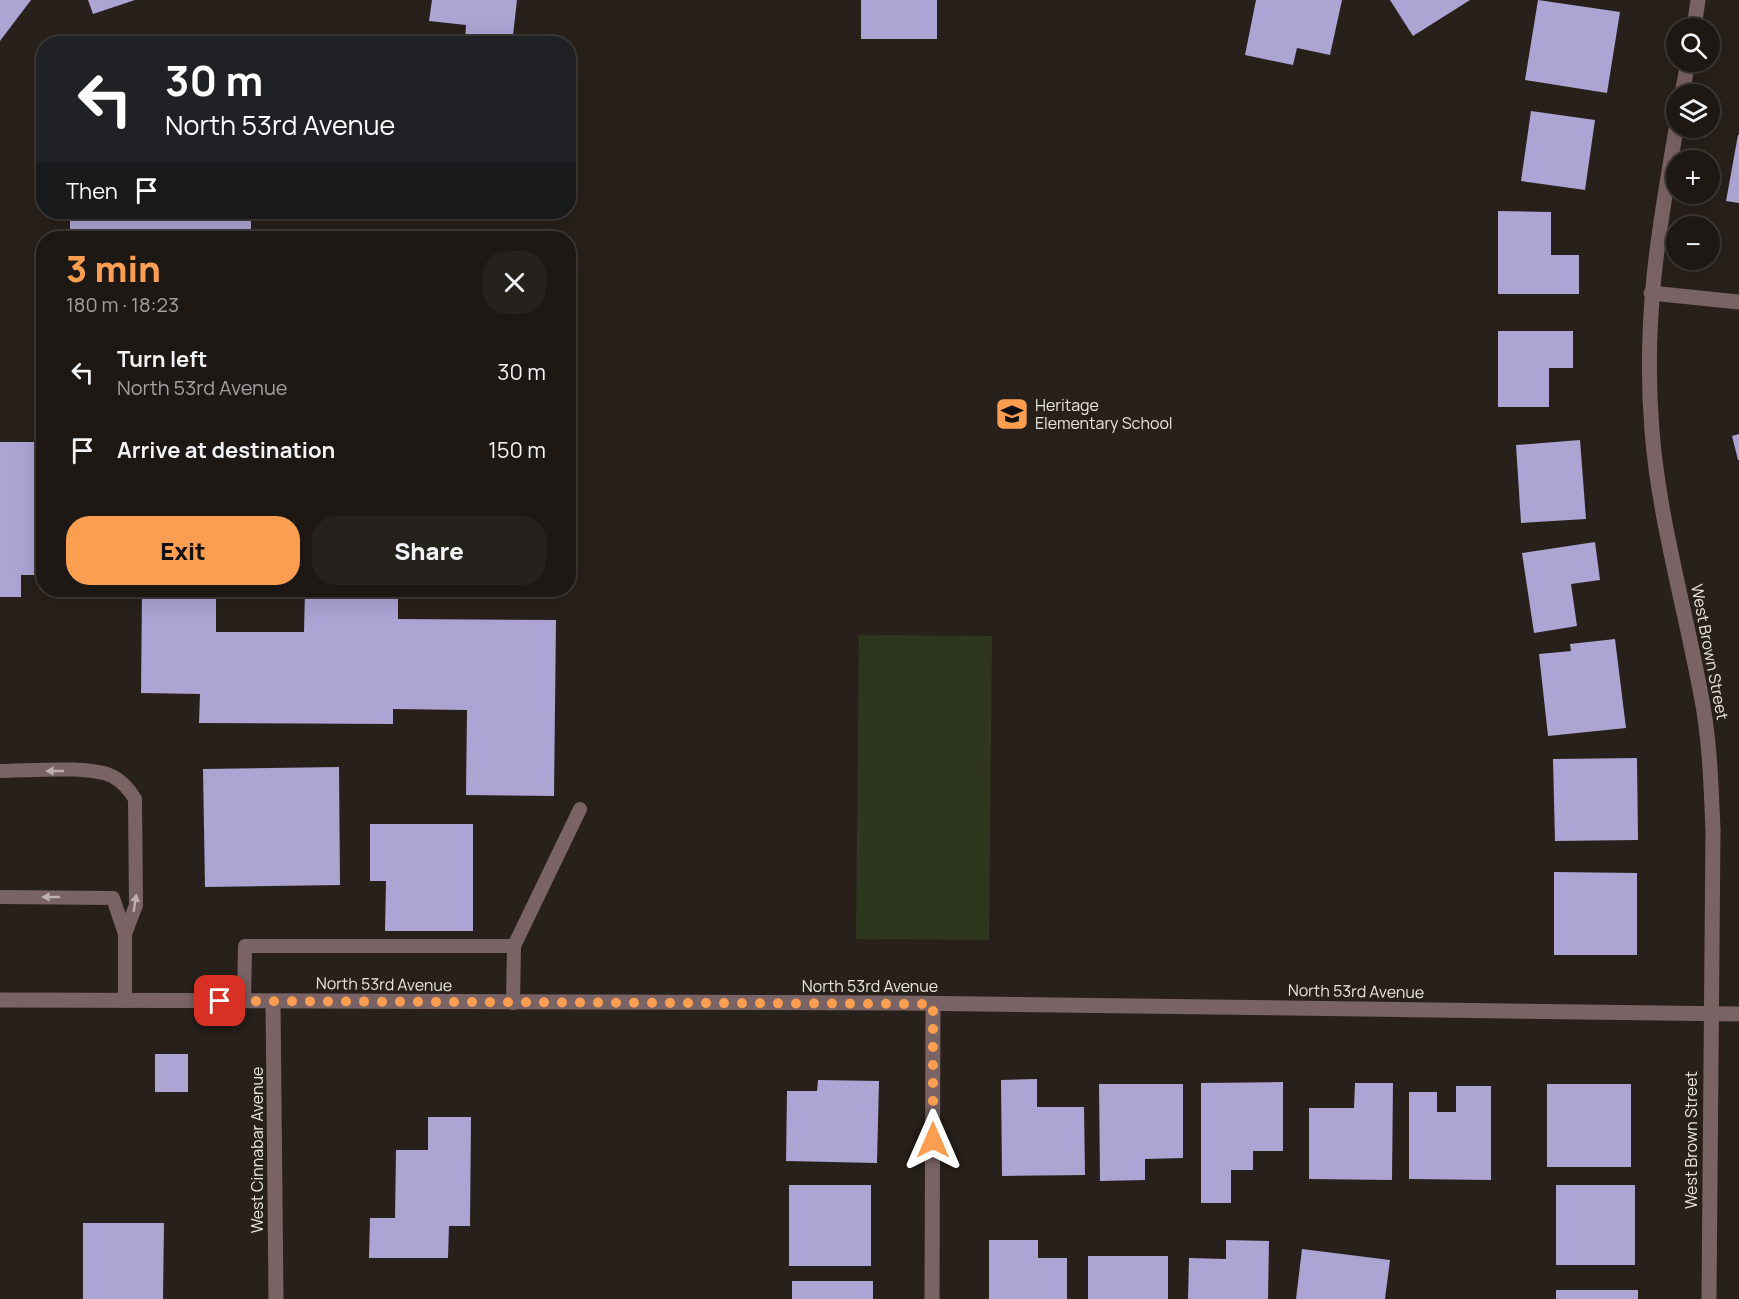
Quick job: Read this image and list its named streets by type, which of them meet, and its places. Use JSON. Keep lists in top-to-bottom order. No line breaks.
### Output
{"streets":{"street":["West Brown Street","North 53rd Avenue","West Cinnabar Avenue"]},"crossings":[["West Brown Street","North 53rd Avenue"],["North 53rd Avenue","West Cinnabar Avenue"]],"places":{"school or university":["Heritage Elementary School"]},"page":{"map_buttons":["+","−"],"turn":["30 m","North 53rd Avenue"],"then":"Then","heading":["3 min","180 m · 18:23"],"list":[{"name":"Turn left","note":"North 53rd Avenue","value":"30 m"},{"name":"Arrive at destination","value":"150 m"}],"buttons":["Exit","Share"]}}
